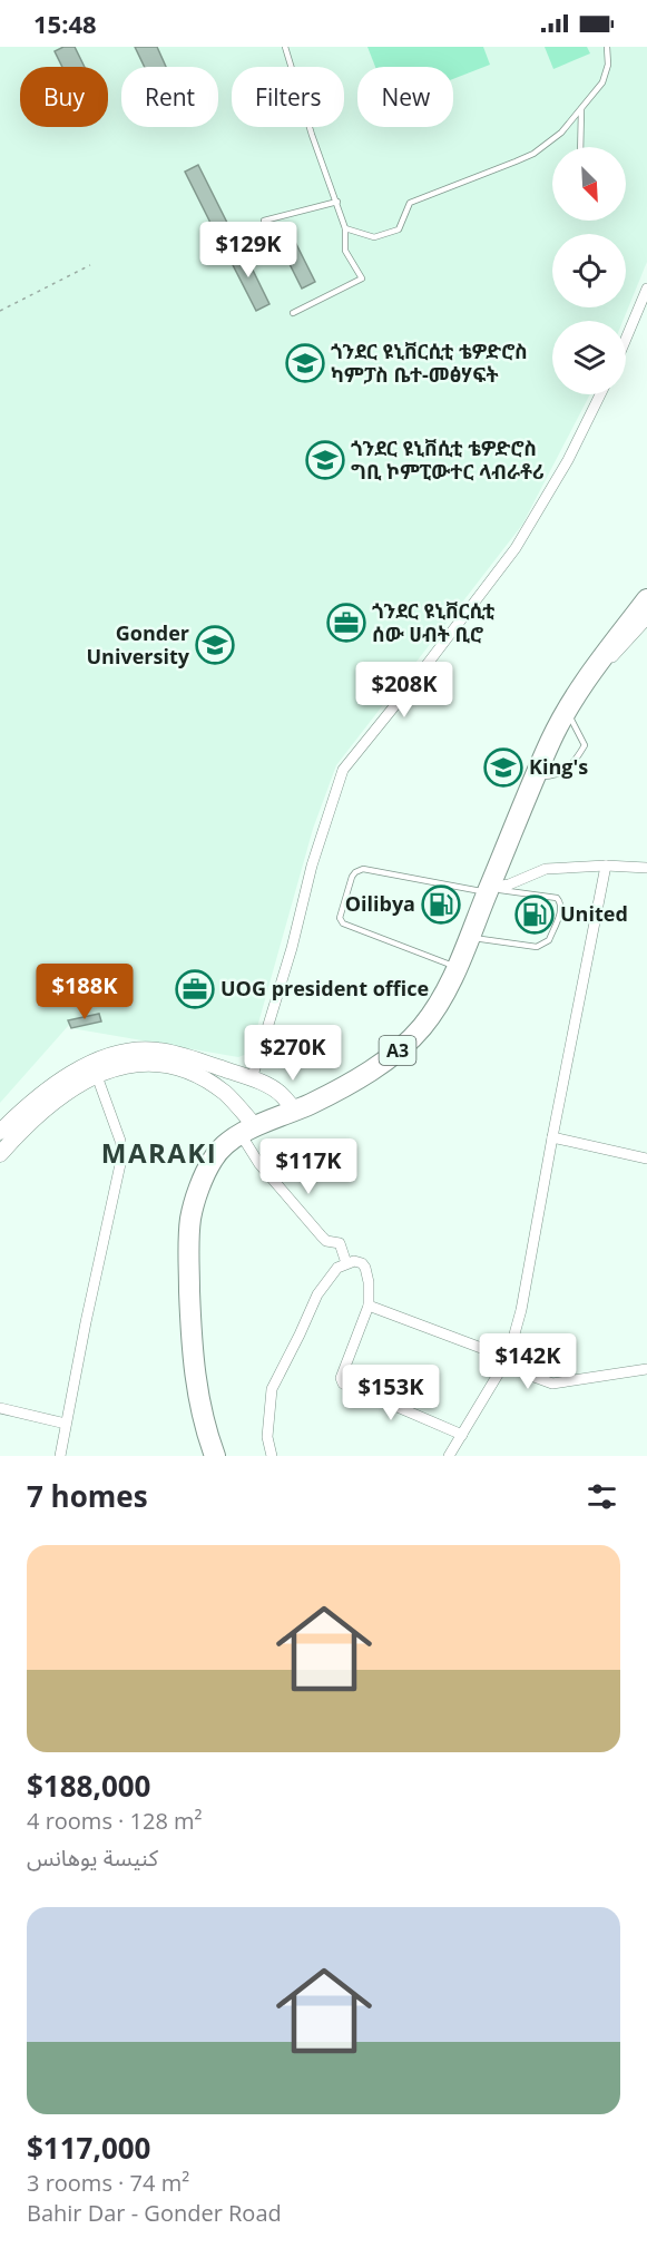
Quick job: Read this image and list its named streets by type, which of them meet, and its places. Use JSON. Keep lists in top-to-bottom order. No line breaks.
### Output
{"streets":{"highway":["A3"]},"districts":["MARAKI"],"places":{"school or university":["ጎንደር ዩኒቨርሲቲ ቴዎድሮስ ካምፓስ ቤተ-መፅሃፍት","ጎንደር ዩኒቨሲቲ ቴዎድሮስ ግቢ ኮምፒውተር ላብራቶሪ","Gonder University","King's"],"office":["ጎንደር ዩኒቨርሲቲ ሰው ሀብት ቢሮ","UOG president office"],"fuel station":["Oilibya","United"]},"north":"bottom right","page":{"status":"15:48","chip":["Buy","Rent","Filters","New"],"price":["$129K","$208K","$188K","$270K","$117K","$142K","$153K"],"heading":"7 homes","list":[{"name":"$188,000","note":"4 rooms · 128 m² · كنيسة يوهانس"},{"name":"$117,000","note":"3 rooms · 74 m² · Bahir Dar - Gonder Road"}]}}
